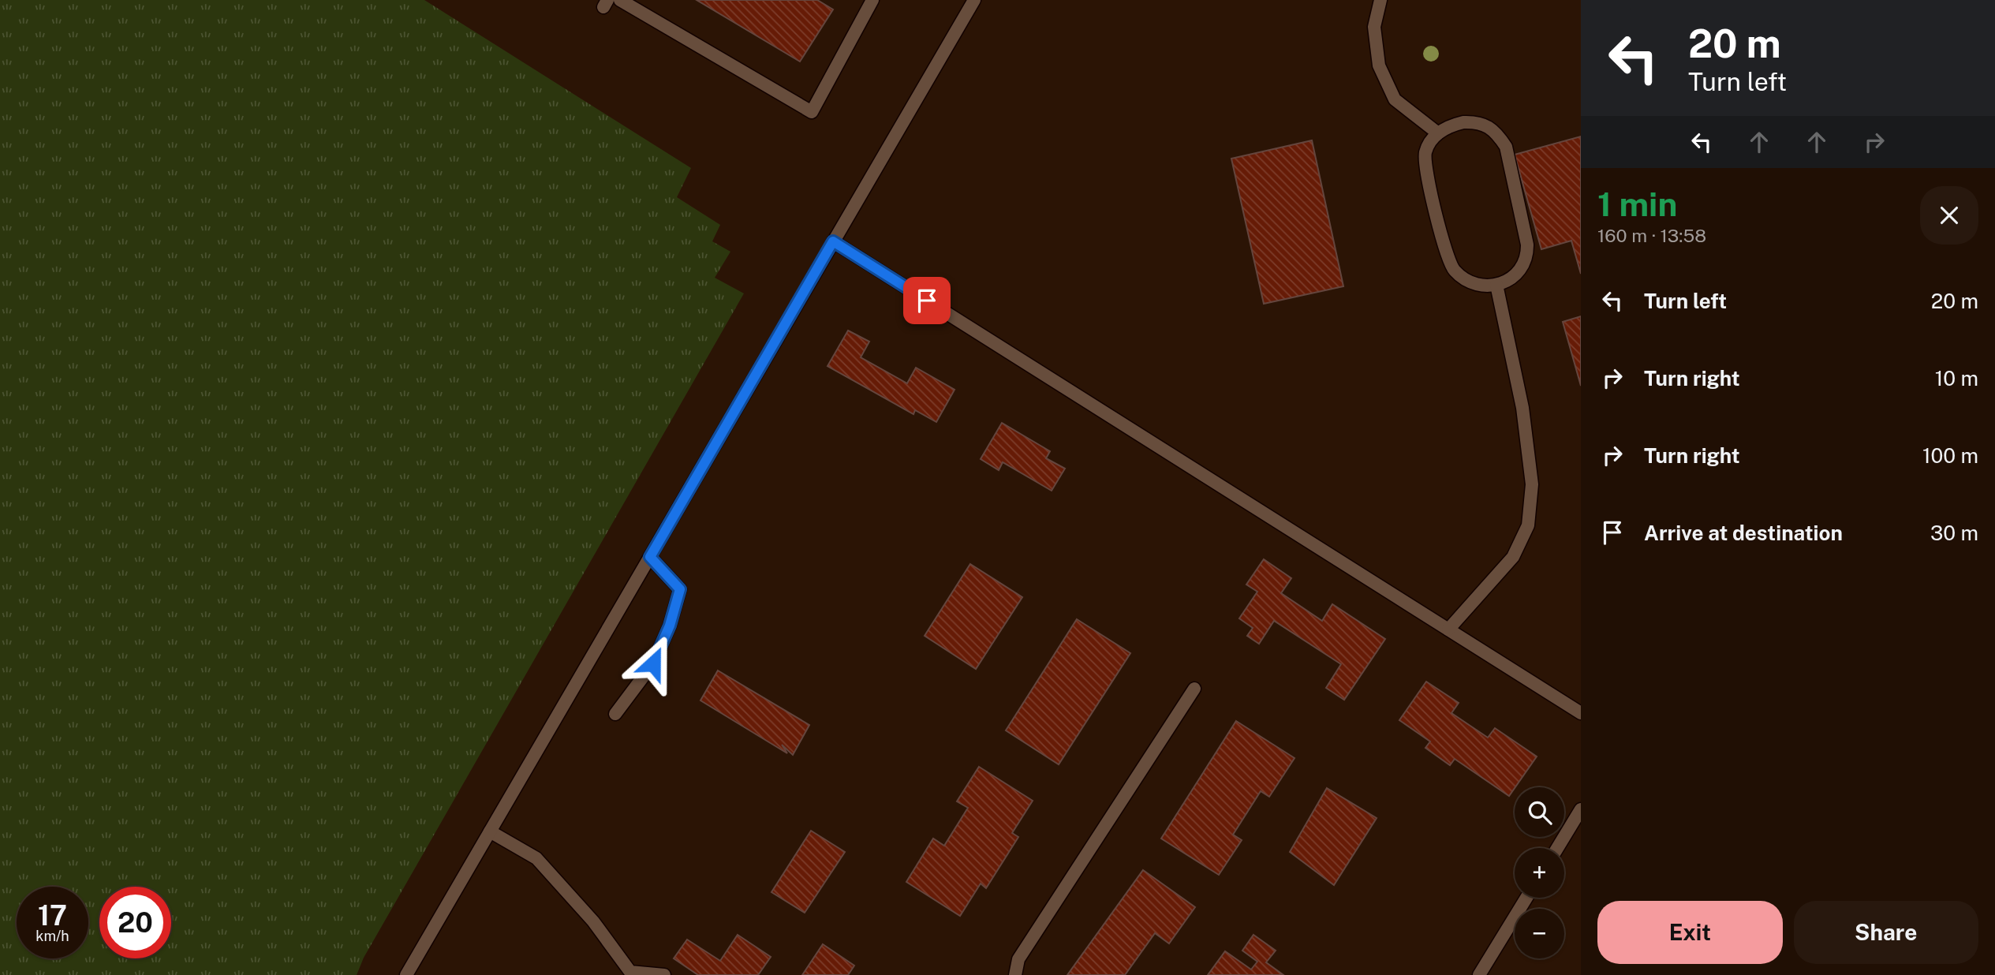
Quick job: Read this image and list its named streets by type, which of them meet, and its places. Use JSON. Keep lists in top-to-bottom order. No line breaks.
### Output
{"page":{"turn":["20 m","Turn left"],"heading":["1 min","160 m · 13:58"],"list":[{"name":"Turn left","value":"20 m"},{"name":"Turn right","value":"10 m"},{"name":"Turn right","value":"100 m"},{"name":"Arrive at destination","value":"30 m"}],"map_buttons":["+","−"],"speed":"17 km/h","limit":"20","buttons":["Exit","Share"]}}
